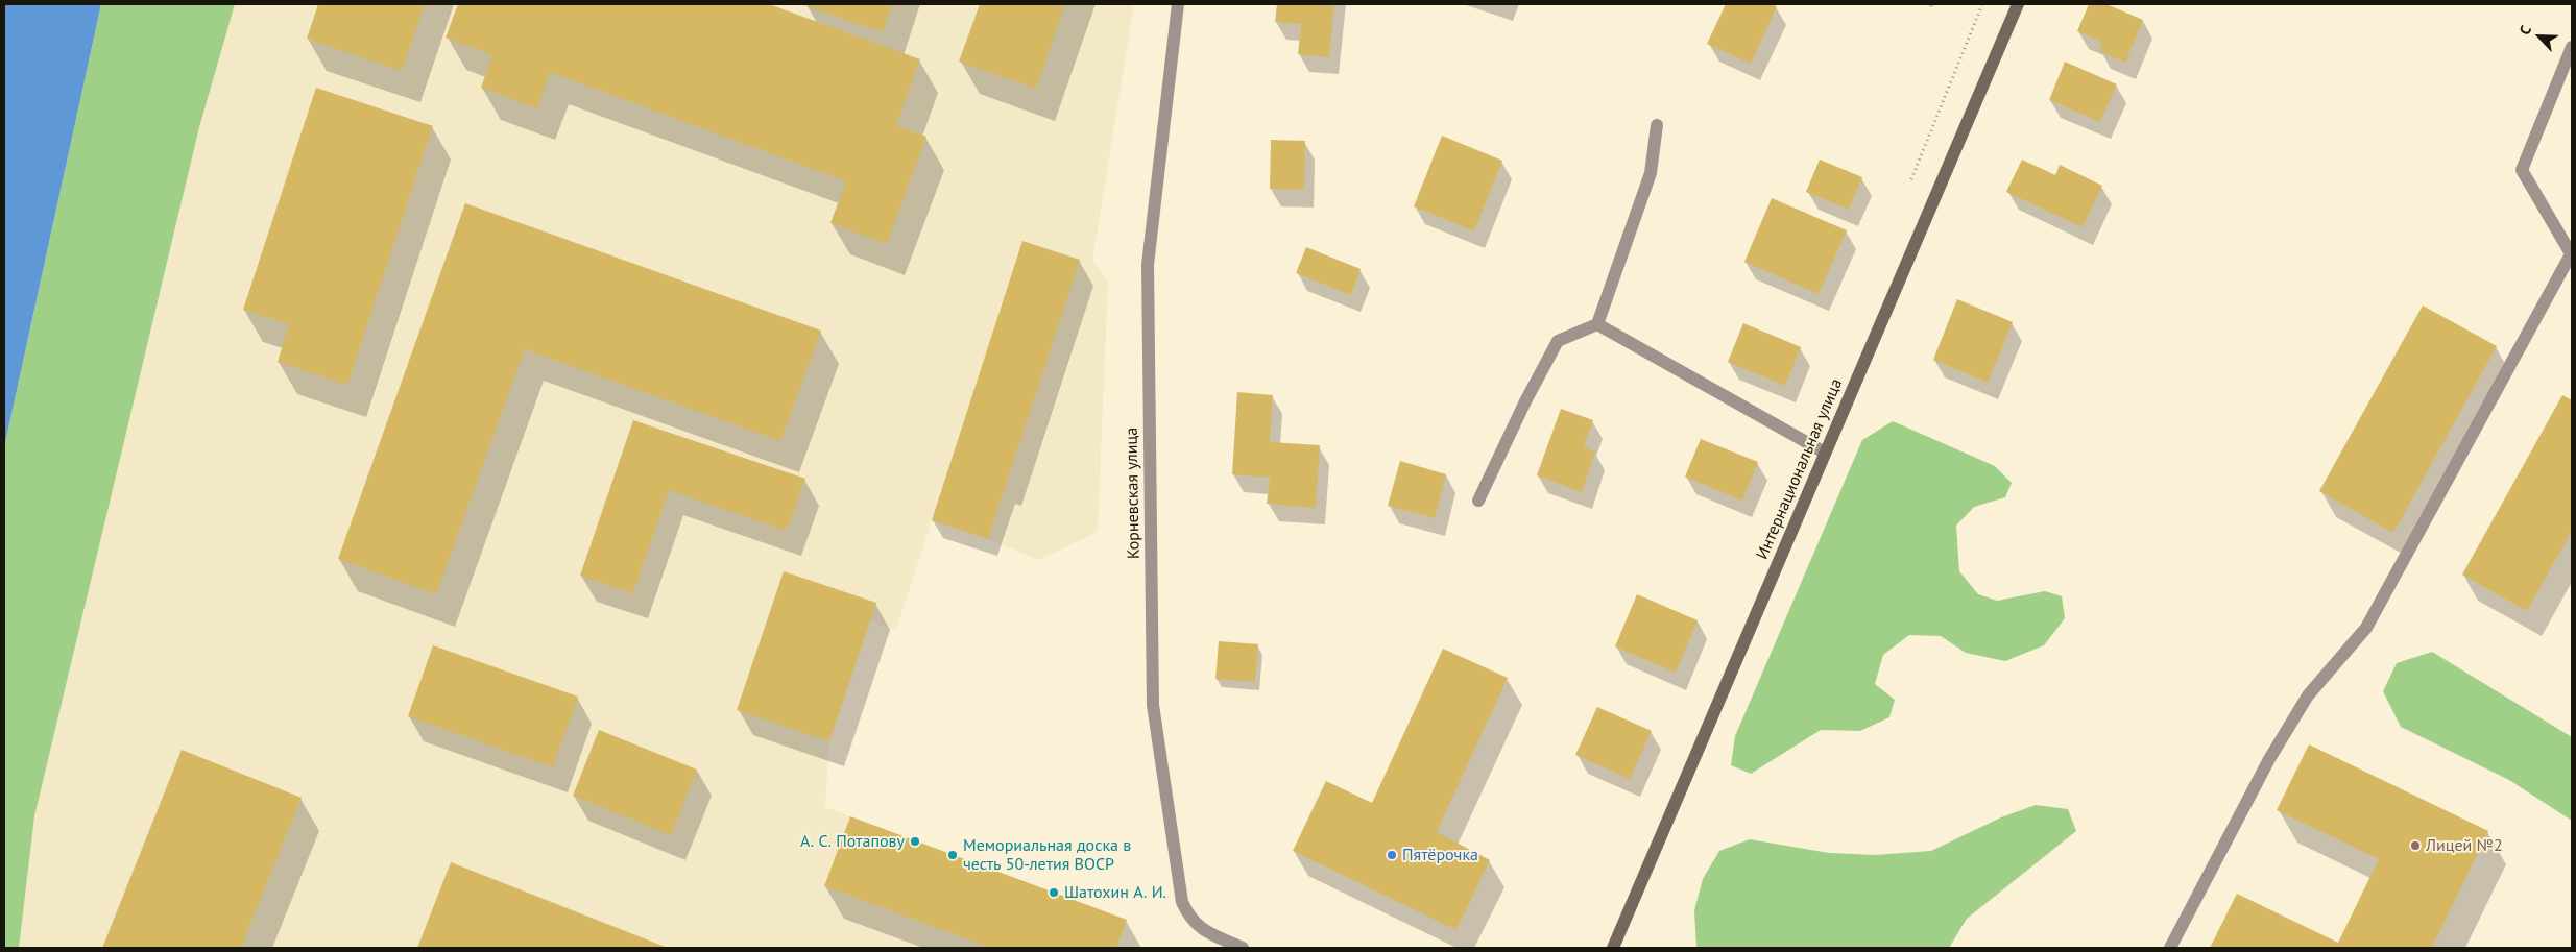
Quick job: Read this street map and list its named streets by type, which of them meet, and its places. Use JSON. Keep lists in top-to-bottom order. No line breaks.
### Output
{"streets":{"street":["Интернациональная улица","Корневская улица"]},"places":["А. С. Потапову","Лицей №2","Мемориальная доска в честь 50-летия ВОСР","Пятёрочка","Шатохин А. И."],"north":"top left"}
